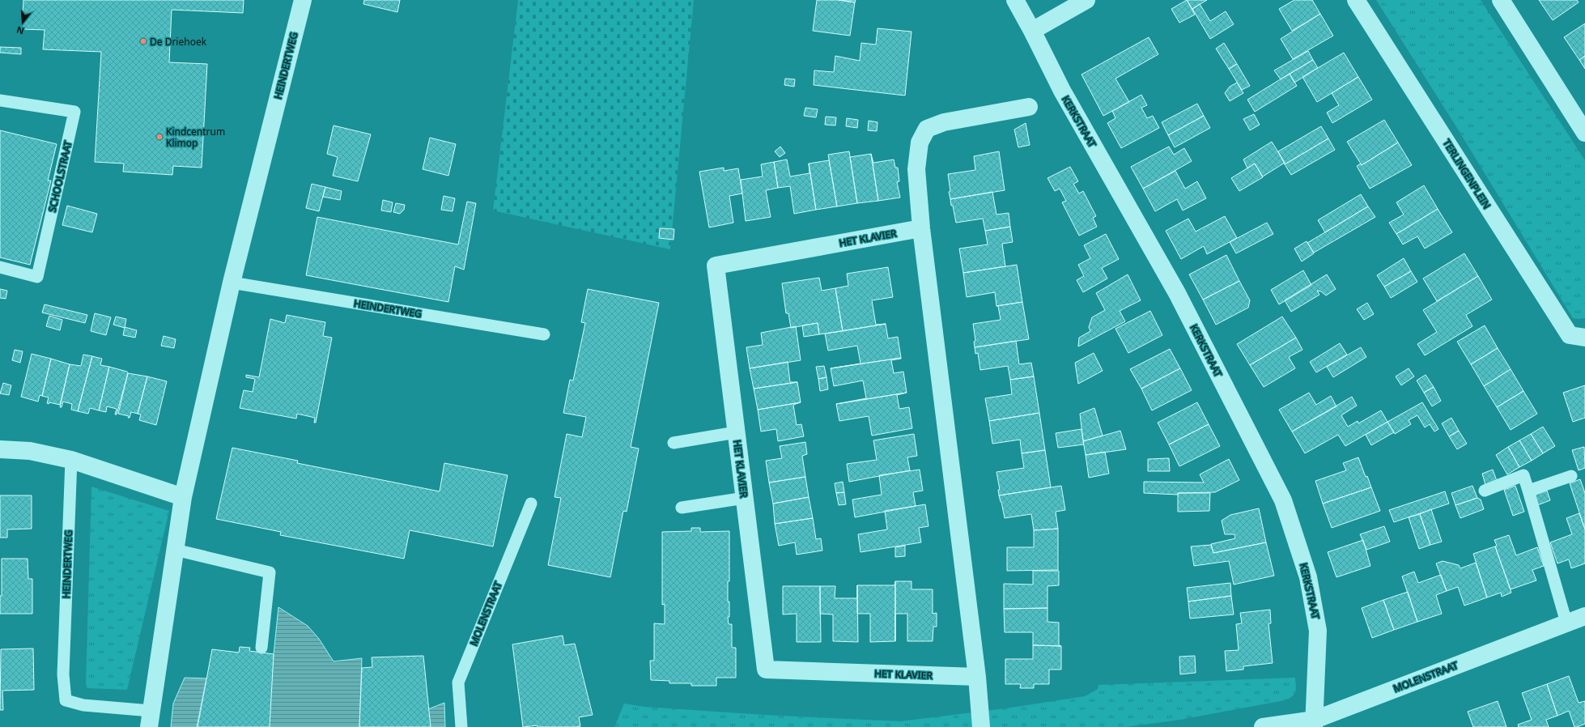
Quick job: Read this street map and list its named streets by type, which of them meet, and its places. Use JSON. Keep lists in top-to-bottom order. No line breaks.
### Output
{"streets":{"street":["HEINDERTWEG","KERKSTRAAT","TERLINGENPLEIN","HET KLAVIER","MOLENSTRAAT"],"lane":["SCHOOLSTRAAT"]},"crossings":[["KERKSTRAAT","MOLENSTRAAT"]],"places":["De Driehoek","Kindcentrum Klimop"],"north":"bottom"}
